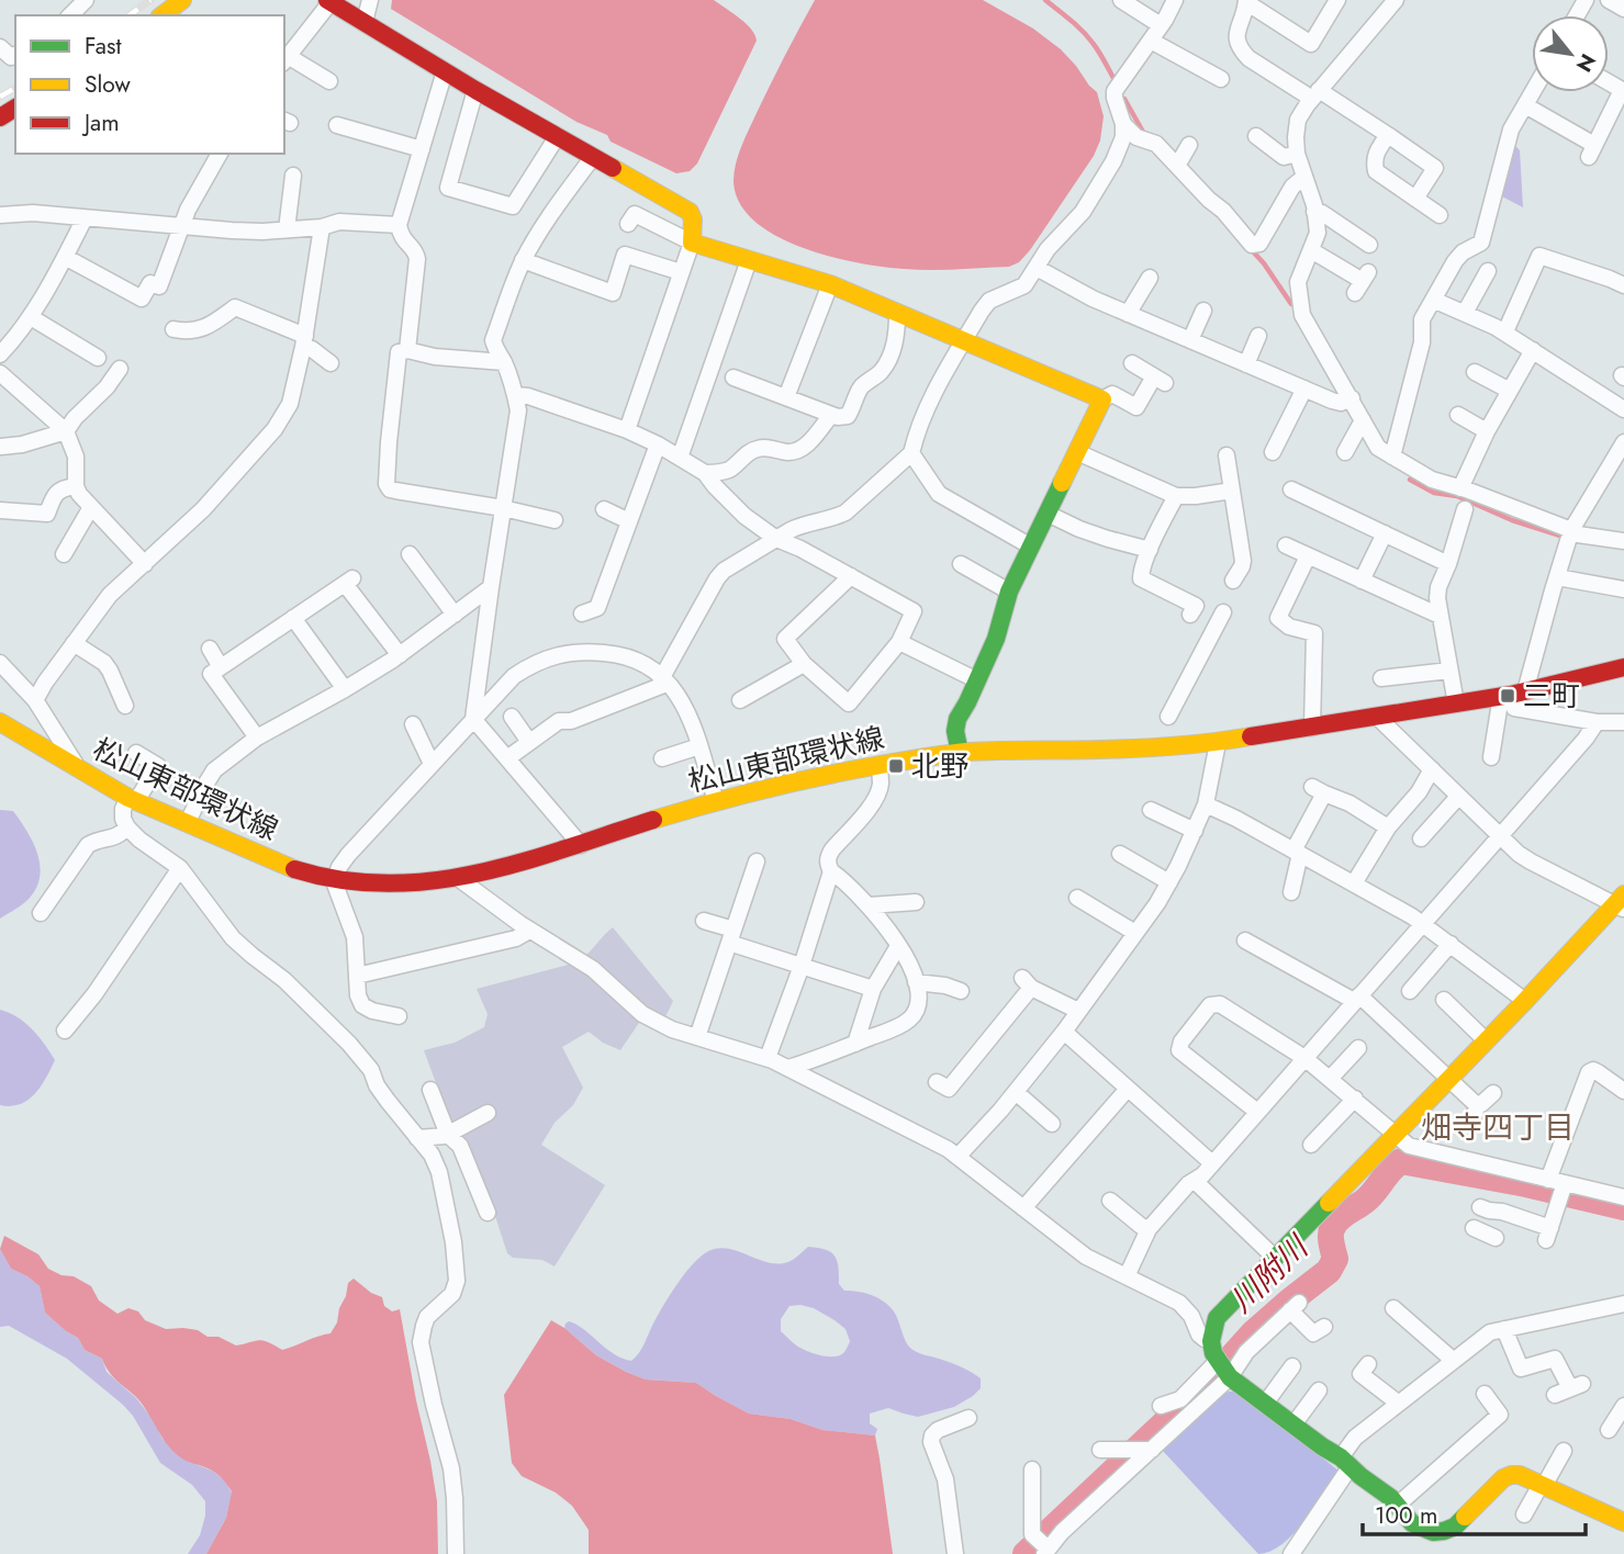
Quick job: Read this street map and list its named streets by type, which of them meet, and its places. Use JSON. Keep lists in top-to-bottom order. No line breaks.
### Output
{"streets":{"street":["松山東部環状線"]},"districts":["畑寺四丁目"],"water":["川附川"],"places":{"transit":["三町","北野"]},"legend":["Fast","Slow","Jam"],"scale_bar":"100 m","north":"bottom right"}
